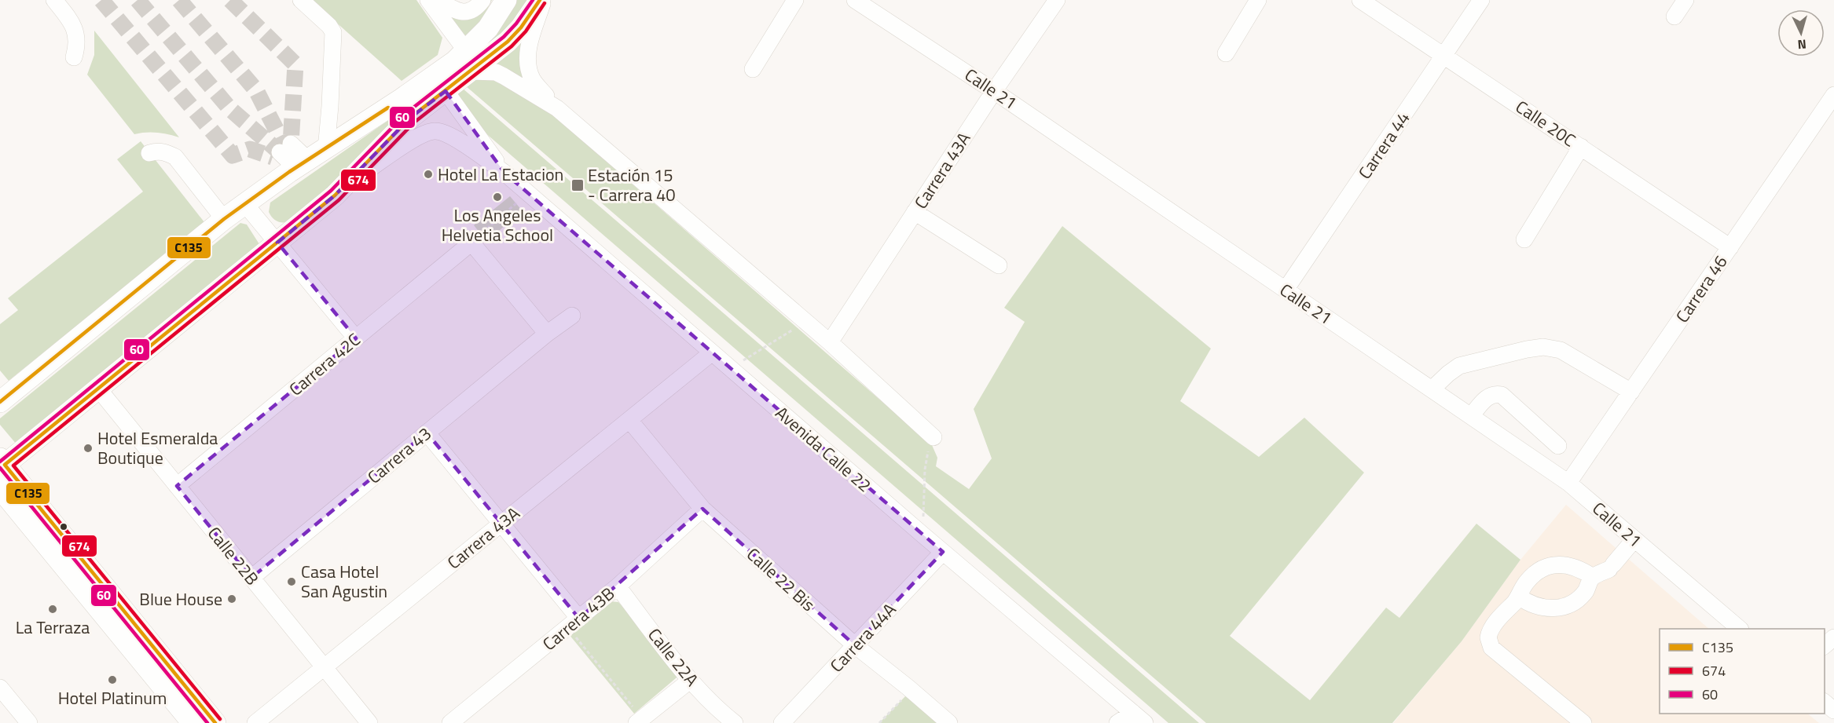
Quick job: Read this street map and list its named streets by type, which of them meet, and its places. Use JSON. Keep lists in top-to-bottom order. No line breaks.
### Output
{"streets":{"street":["Calle 21","Calle 20C","Carrera 44","Carrera 43A","Carrera 46","Carrera 42C","Avenida Calle 22","Carrera 43","Calle 22B","Calle 22 Bis","Carrera 43B","Carrera 44A","Calle 22A"]},"crossings":[["Calle 21","Carrera 44"],["Calle 21","Carrera 43A"],["Calle 21","Carrera 46"],["Calle 20C","Carrera 44"],["Calle 20C","Carrera 46"],["Carrera 43A","Avenida Calle 22"],["Carrera 43A","Calle 22B"],["Carrera 43A","Calle 22 Bis"],["Carrera 42C","Calle 22B"],["Avenida Calle 22","Carrera 44A"],["Carrera 43","Calle 22B"],["Calle 22 Bis","Carrera 43B"],["Calle 22 Bis","Carrera 44A"],["Carrera 43B","Calle 22A"]],"places":{"other":["Hotel La Estacion","Los Angeles Helvetia School","Hotel Esmeralda Boutique","Casa Hotel San Agustin","Blue House","La Terraza","Hotel Platinum"],"transit":["Estación 15 - Carrera 40"]},"lines":["transit line C135","transit line 60","transit line 674"],"legend":["C135","674","60"],"north":"bottom"}
